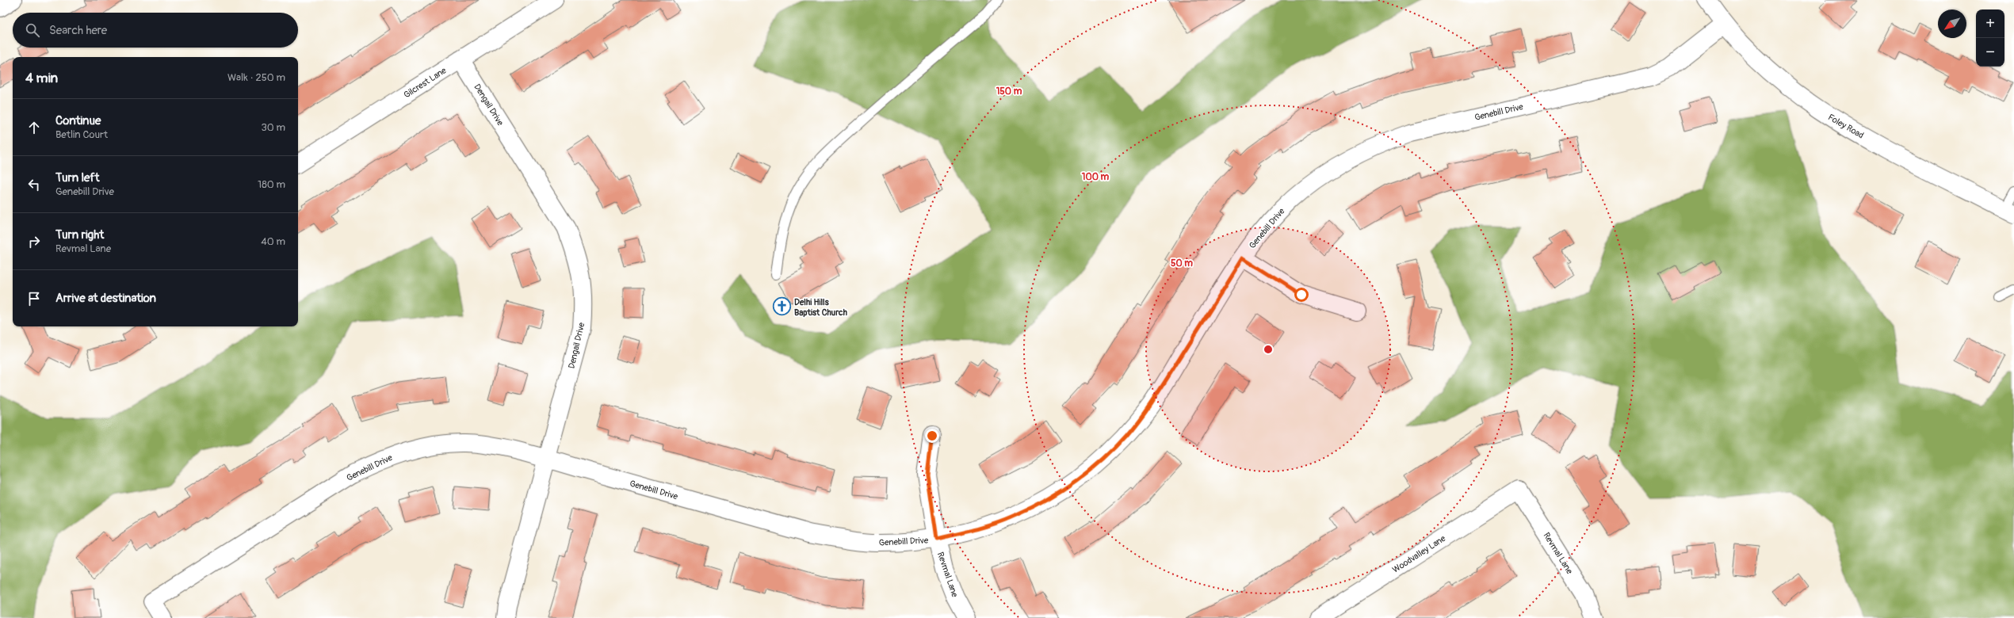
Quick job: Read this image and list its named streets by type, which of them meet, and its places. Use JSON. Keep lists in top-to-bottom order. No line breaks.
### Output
{"streets":{"street":["Gilcrest Lane","Dengail Drive","Genebill Drive","Foley Road","Revmal Lane","Woodvalley Lane"]},"crossings":[["Gilcrest Lane","Dengail Drive"],["Dengail Drive","Genebill Drive"],["Genebill Drive","Foley Road"],["Genebill Drive","Revmal Lane"],["Revmal Lane","Woodvalley Lane"]],"places":{"church":["Delhi Hills Baptist Church"]},"north":"bottom left","page":{"map_buttons":["+","−"],"search":"Search here","heading":["4 min","Walk · 250 m"],"list":[["Continue","Betlin Court","30 m"],["Turn left","Genebill Drive","180 m"],["Turn right","Revmal Lane","40 m"],"Arrive at destination"]},"rings":["150 m","100 m","50 m"]}
